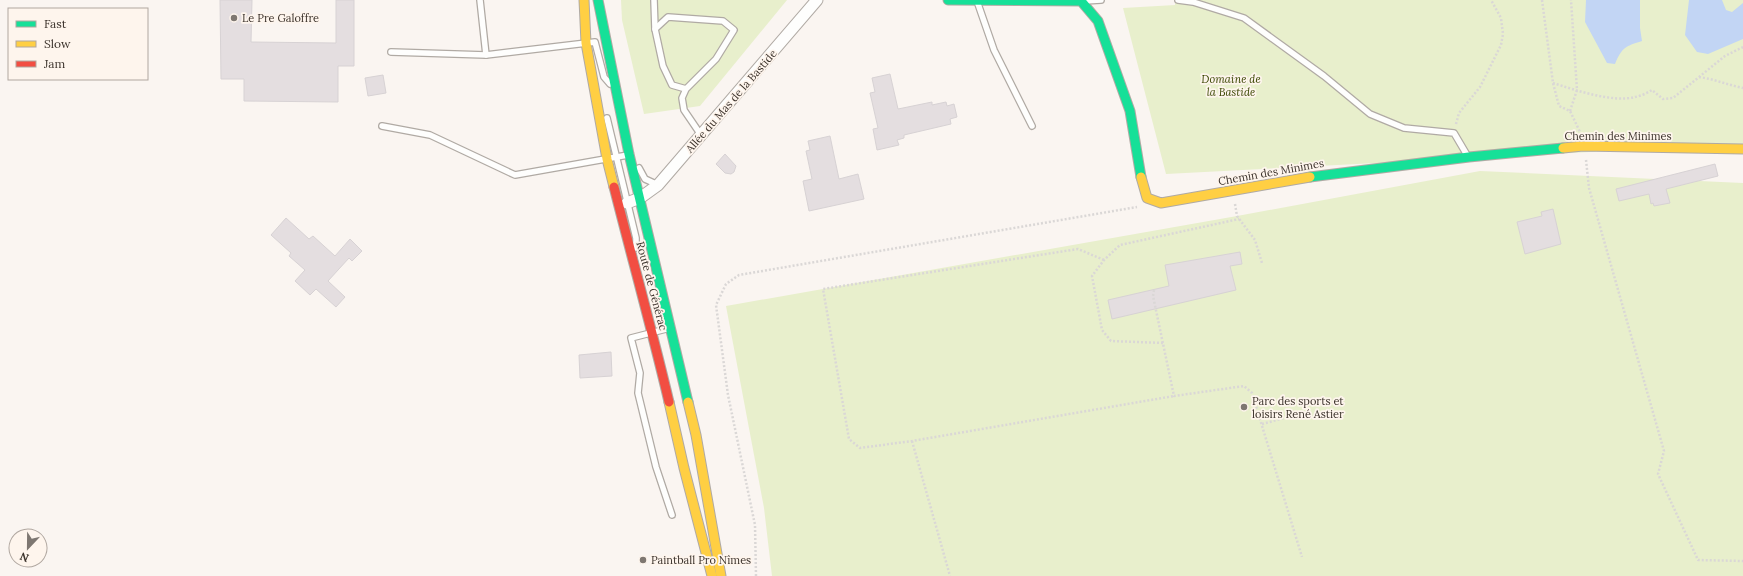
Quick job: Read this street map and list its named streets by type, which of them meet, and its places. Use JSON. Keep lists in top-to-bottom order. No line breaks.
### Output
{"streets":{"street":["Allée du Mas de la Bastide","Chemin des Minimes","Route de Générac"]},"crossings":[["Allée du Mas de la Bastide","Route de Générac"]],"parks":["Domaine de la Bastide"],"places":["Le Pre Galoffre","Parc des sports et loisirs René Astier","Paintball Pro Nîmes"],"legend":["Fast","Slow","Jam"],"north":"bottom"}
